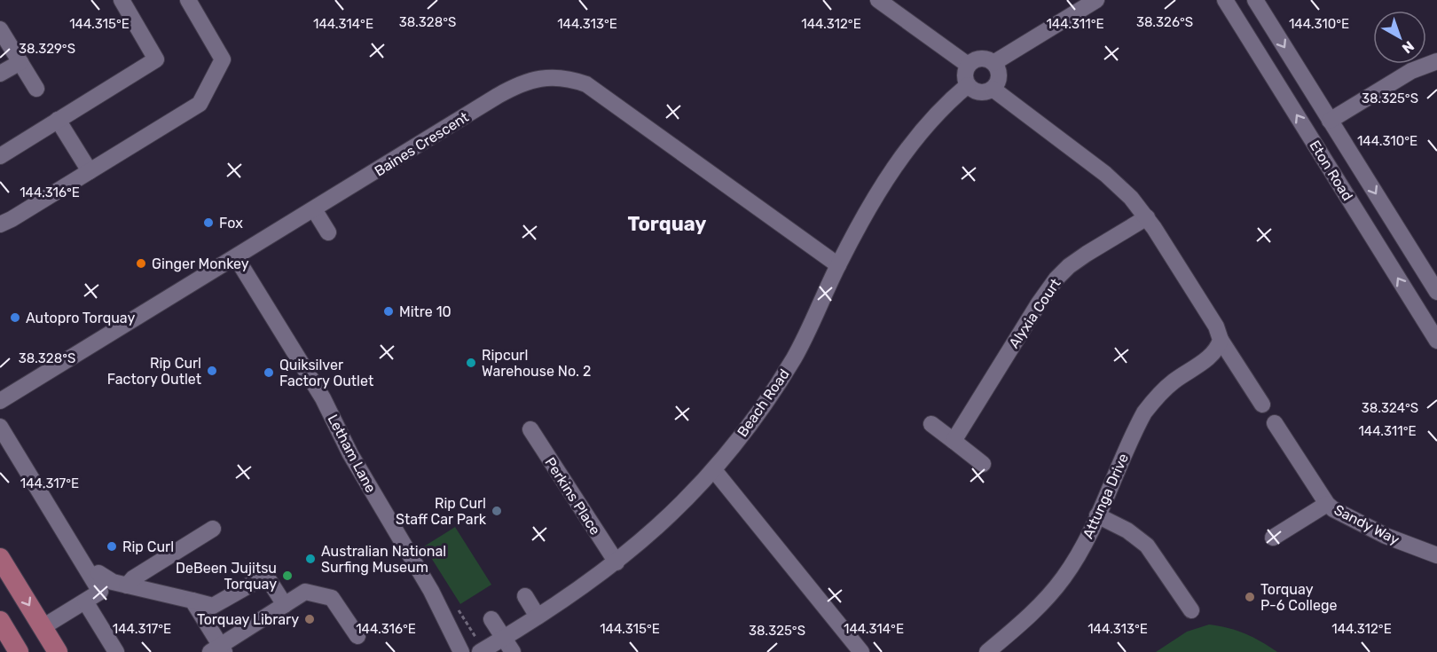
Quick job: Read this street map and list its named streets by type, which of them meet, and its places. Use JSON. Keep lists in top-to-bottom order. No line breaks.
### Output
{"streets":{"street":["Baines Crescent","Eton Road","Alyxia Court","Beach Road","Letham Lane","Perkins Place","Attunga Drive","Sandy Way"]},"crossings":[["Baines Crescent","Beach Road"],["Baines Crescent","Letham Lane"],["Beach Road","Perkins Place"]],"districts":["Torquay"],"places":["Fox","Ginger Monkey","Mitre 10","Autopro Torquay","Ripcurl Warehouse No. 2","Rip Curl Factory Outlet","Quiksilver Factory Outlet","Rip Curl Staff Car Park","Rip Curl","Australian National Surfing Museum","DeBeen Jujitsu Torquay","Torquay P-6 College","Torquay Library"],"north":"bottom right","coordinates":["38.328°S","38.326°S","144.310°E","144.315°E","144.314°E","144.313°E","144.312°E","144.311°E","38.329°S","38.325°S","144.316°E","38.324°S","144.317°E"]}
